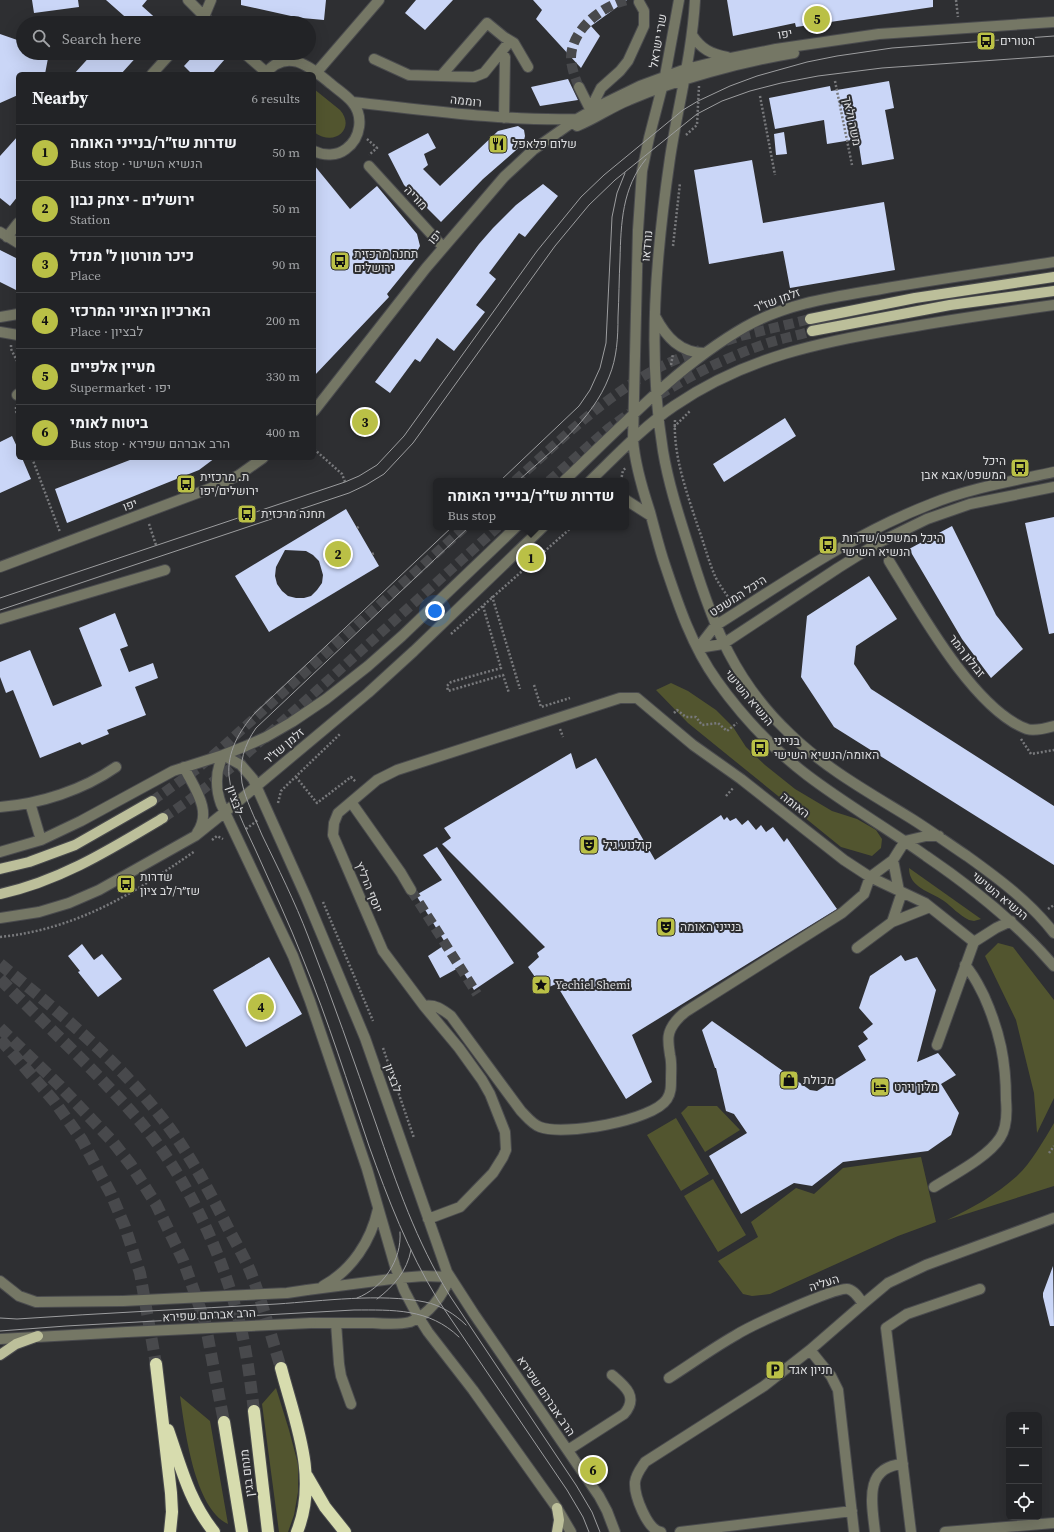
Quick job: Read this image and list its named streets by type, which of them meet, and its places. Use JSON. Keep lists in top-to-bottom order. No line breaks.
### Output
{"streets":{"highway":["מנחם בגין"],"street":["יפו","שרי ישראל","רוממה","מוריה","נורדאו","זלמן שז\"ר","היכל המשפט","זבולון המר","הנשיא השישי","לבציון","האומה","יוסף הרליץ","העליה","הרב אברהם שפירא"],"path":["משה ולאך"]},"crossings":[["יפו","שרי ישראל"],["יפו","רוממה"],["יפו","מוריה"],["יפו","נורדאו"],["שרי ישראל","נורדאו"],["נורדאו","זלמן שז\"ר"],["נורדאו","הנשיא השישי"],["זלמן שז\"ר","הנשיא השישי"],["זלמן שז\"ר","לבציון"],["היכל המשפט","הנשיא השישי"],["לבציון","יוסף הרליץ"],["לבציון","הרב אברהם שפירא"],["האומה","יוסף הרליץ"]],"places":{"bus stop":["הטורים","תחנה מרכזית ירושלים","היכל המשפט/אבא אבן","ת. מרכזית ירושלים/יפו","תחנה מרכזית","היכל המשפט/שדרות הנשיא השישי","בנייני האומה/הנשיא השישי","שדרות שז״ר/לב ציון"],"restaurant":["שלום פלאפל"],"theatre":["קולנוע גיל","בנייני האומה"],"place":["Yechiel Shemi"],"shop":["מכולת"],"hotel":["מלון וירט"],"parking":["חניון אגד"]},"page":{"pins":["5","3","2","1","4","6"],"search":"Search here","heading":["Nearby","6 results"],"list":[{"mark":"1","name":"שדרות שז״ר/בנייני האומה","note":"Bus stop · הנשיא השישי","value":"50 m"},{"mark":"2","name":"ירושלים - יצחק נבון","note":"Station","value":"50 m"},{"mark":"3","name":"כיכר מורטון ל' מנדל","note":"Place","value":"90 m"},{"mark":"4","name":"הארכיון הציוני המרכזי","note":"Place · לבציון","value":"200 m"},{"mark":"5","name":"מעיין אלפיים","note":"Supermarket · יפו","value":"330 m"},{"mark":"6","name":"ביטוח לאומי","note":"Bus stop · הרב אברהם שפירא","value":"400 m"}],"popup":["שדרות שז״ר/בנייני האומה","Bus stop"],"map_buttons":["+","−"]}}
